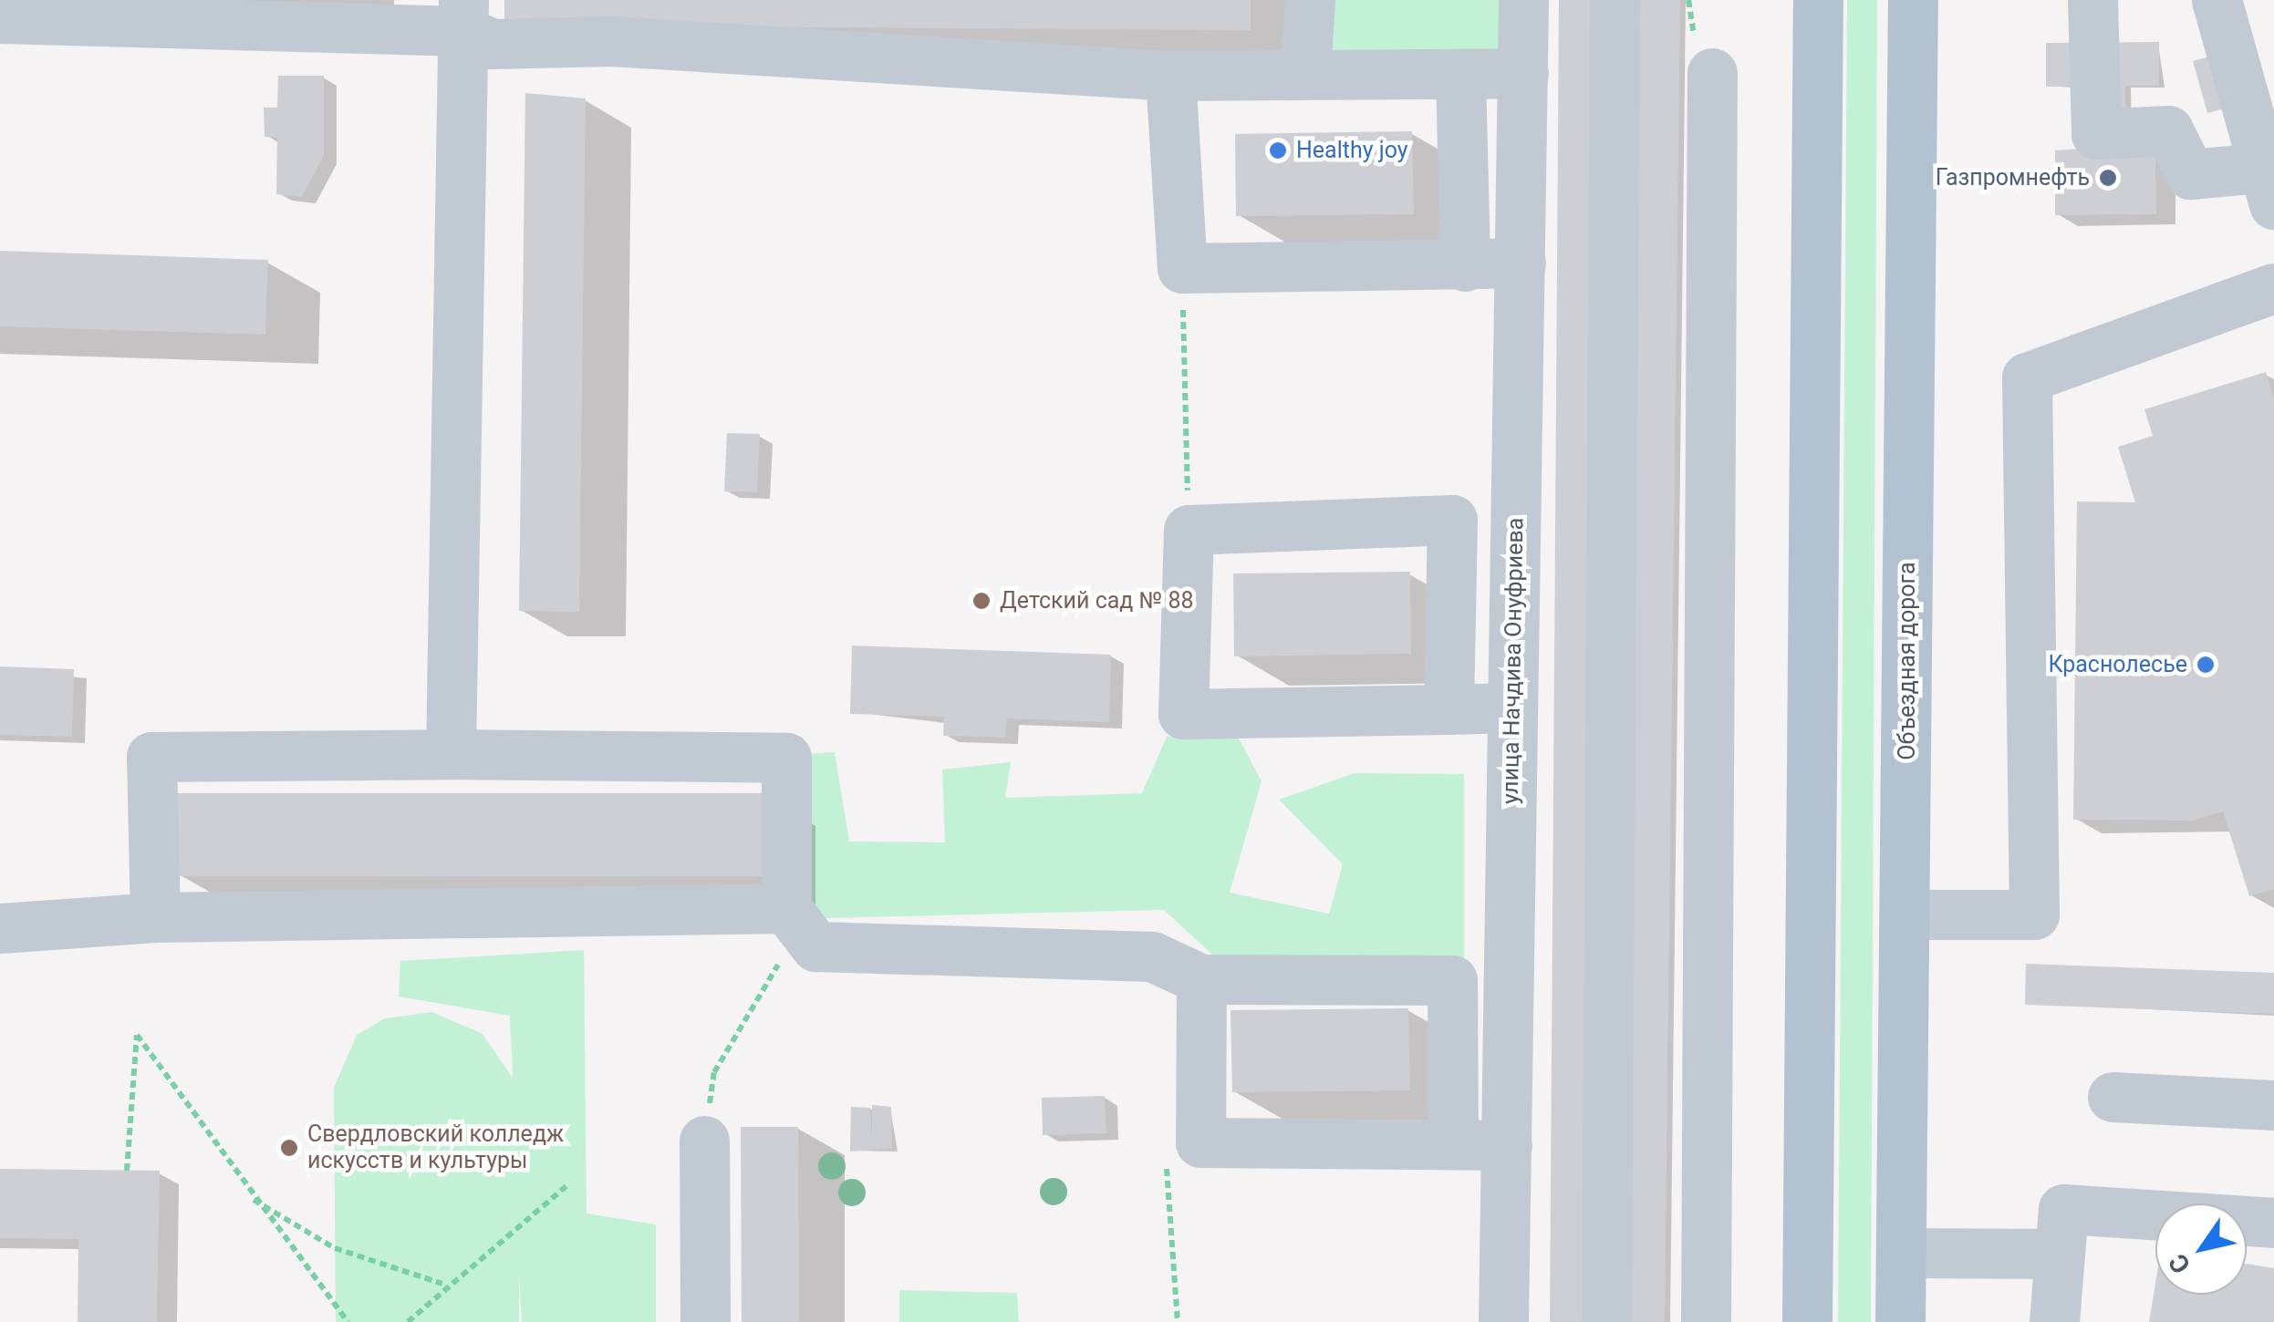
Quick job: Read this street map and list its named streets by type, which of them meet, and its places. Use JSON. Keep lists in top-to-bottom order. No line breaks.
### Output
{"streets":{"main road":["Объездная дорога"],"street":["улица Начдива Онуфриева"]},"places":["Healthy joy","Газпромнефть","Детский сад № 88","Краснолесье","Свердловский колледж искусств и культуры"],"north":"bottom left"}
